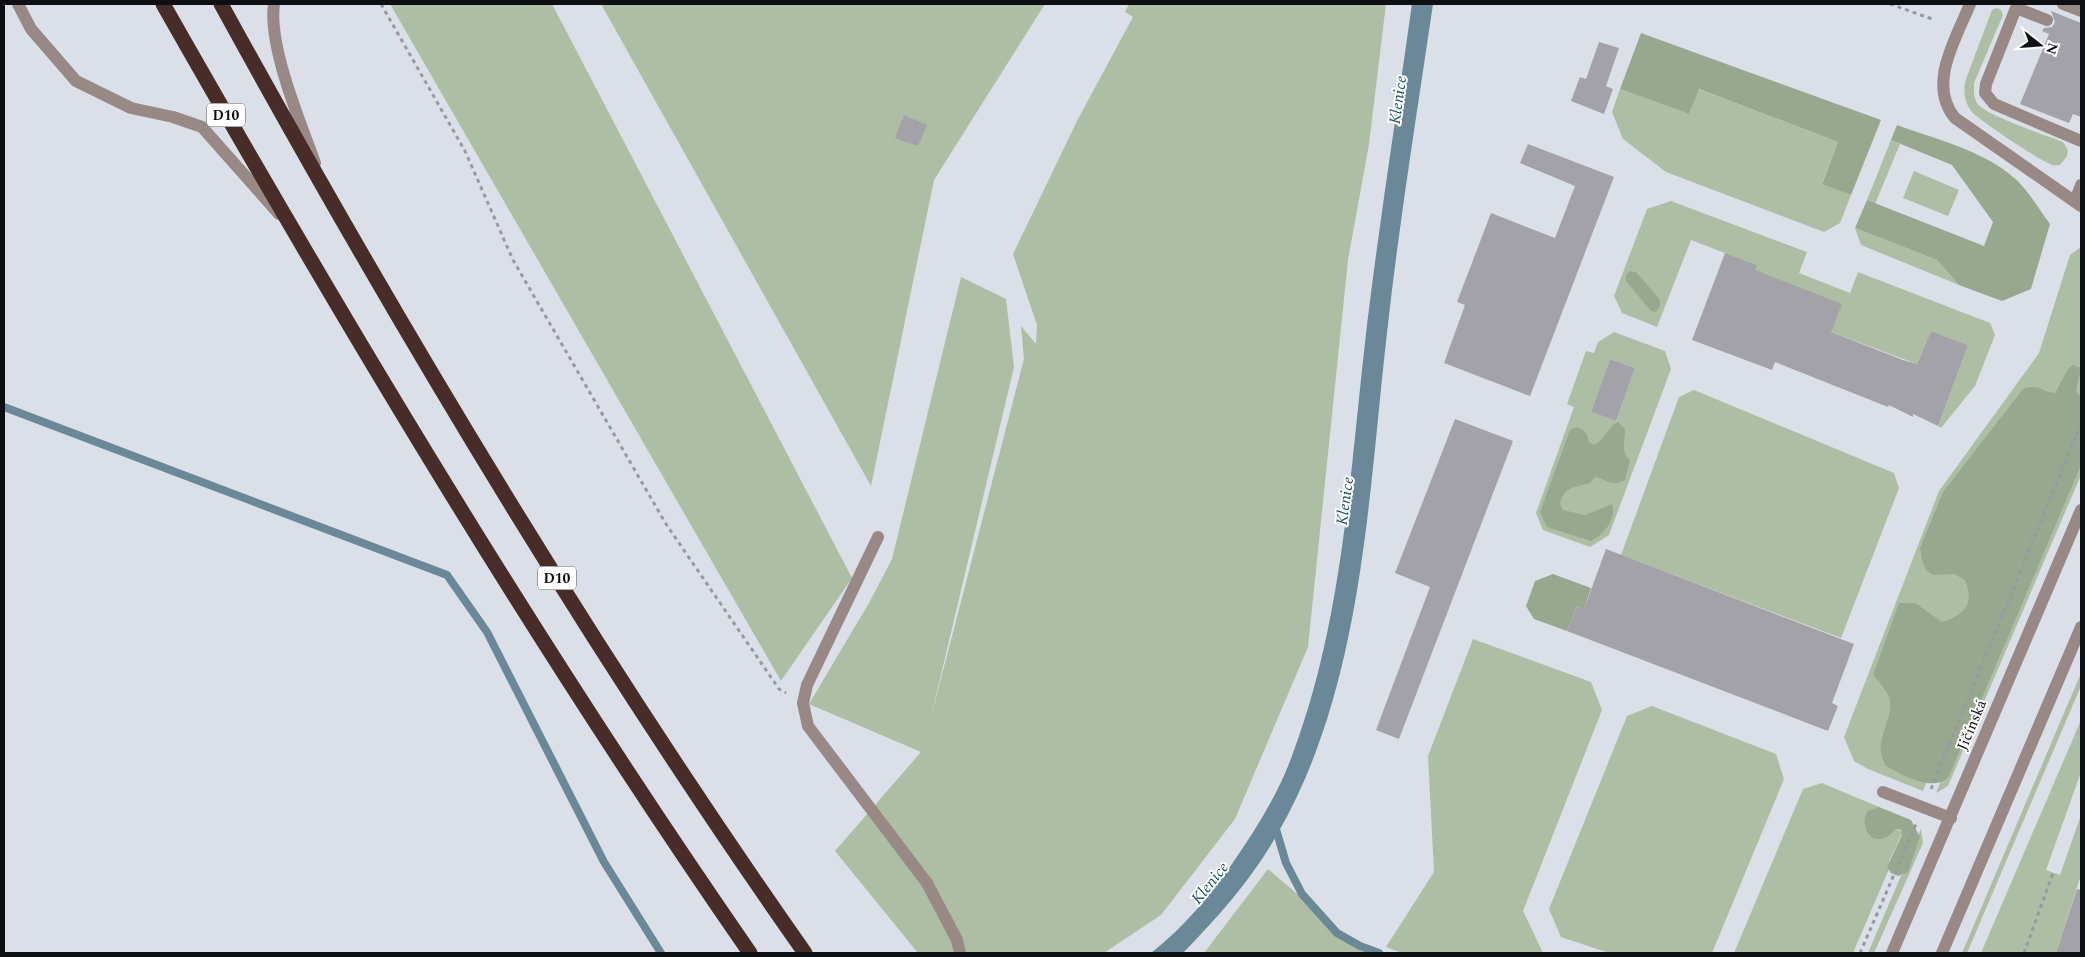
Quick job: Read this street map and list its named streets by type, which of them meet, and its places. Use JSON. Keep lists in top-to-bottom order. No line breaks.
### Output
{"streets":{"highway":["D10"],"street":["Jičínská"]},"water":["Klenice"],"north":"right"}
